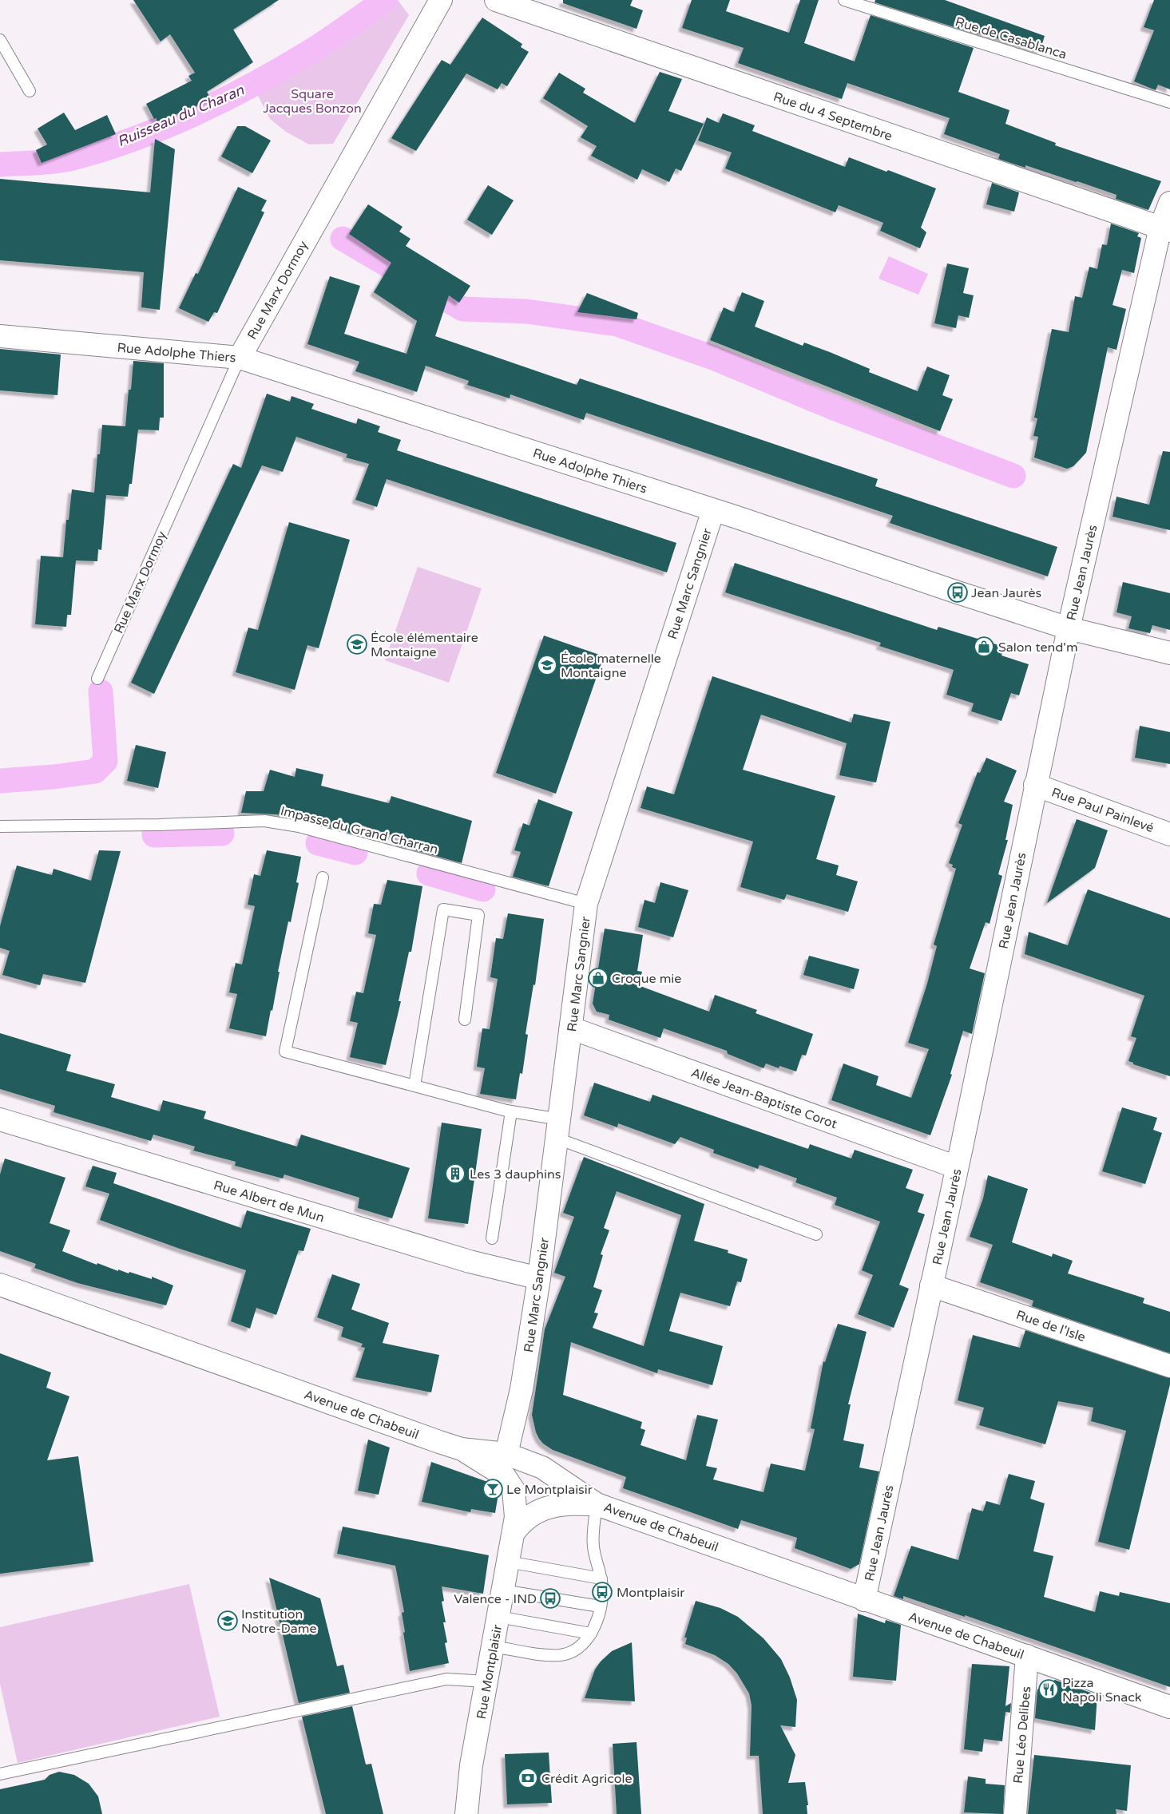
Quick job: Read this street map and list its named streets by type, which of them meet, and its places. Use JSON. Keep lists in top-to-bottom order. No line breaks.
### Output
{"streets":{"street":["Rue du 4 Septembre","Rue Marx Dormoy","Rue Adolphe Thiers","Rue Jean Jaurès","Rue Marc Sangnier","Rue Paul Painlevé","Allée Jean-Baptiste Corot","Rue Albert de Mun","Rue de l'Isle","Avenue de Chabeuil","Rue Montplaisir","Rue Léo Delibes"],"lane":["Rue de Casablanca","Impasse du Grand Charran"]},"crossings":[["Rue du 4 Septembre","Rue Jean Jaurès"],["Rue Marx Dormoy","Rue Adolphe Thiers"],["Rue Adolphe Thiers","Rue Jean Jaurès"],["Rue Adolphe Thiers","Rue Marc Sangnier"],["Rue Jean Jaurès","Rue Paul Painlevé"],["Rue Jean Jaurès","Allée Jean-Baptiste Corot"],["Rue Jean Jaurès","Rue de l'Isle"],["Rue Jean Jaurès","Avenue de Chabeuil"],["Rue Marc Sangnier","Impasse du Grand Charran"],["Rue Marc Sangnier","Allée Jean-Baptiste Corot"],["Rue Marc Sangnier","Rue Albert de Mun"],["Rue Marc Sangnier","Avenue de Chabeuil"],["Avenue de Chabeuil","Rue Montplaisir"],["Avenue de Chabeuil","Rue Léo Delibes"]],"water":["Ruisseau du Charan"],"parks":["Square Jacques Bonzon"],"places":{"bus stop":["Jean Jaurès","Montplaisir","Valence - IND"],"school or university":["École élémentaire Montaigne","École maternelle Montaigne","Institution Notre-Dame"],"shop":["Salon tend'm","Croque mie"],"building":["Les 3 dauphins"],"bar":["Le Montplaisir"],"restaurant":["Pizza Napoli Snack"],"bank":["Crédit Agricole"]}}
